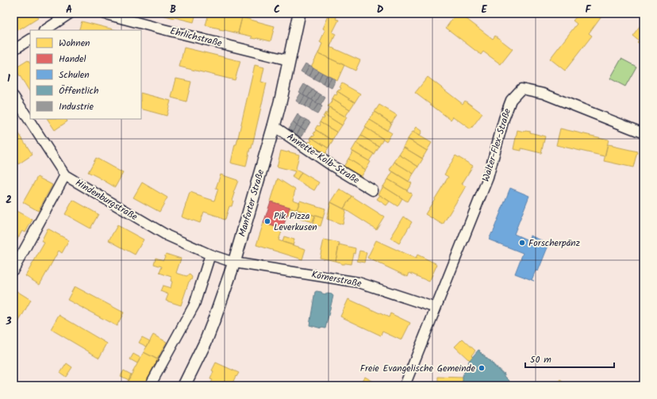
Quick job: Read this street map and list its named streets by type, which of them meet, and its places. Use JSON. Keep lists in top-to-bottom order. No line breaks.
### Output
{"streets":{"street":["Ehrlichstraße","Walter-Flex-Straße","Annette-Kolb-Straße","Hindenburgstraße","Manforter Straße","Körnerstraße"]},"crossings":[["Ehrlichstraße","Manforter Straße"],["Walter-Flex-Straße","Körnerstraße"],["Annette-Kolb-Straße","Manforter Straße"],["Hindenburgstraße","Manforter Straße"],["Hindenburgstraße","Körnerstraße"],["Manforter Straße","Körnerstraße"]],"places":["Pik Pizza Leverkusen","Forscherpänz","Freie Evangelische Gemeinde"],"legend":["Wohnen","Handel","Schulen","Öffentlich","Industrie"],"scale_bar":"50 m","grid":{"columns":["A","B","C","D","E","F"],"rows":["1","2","3"]}}
